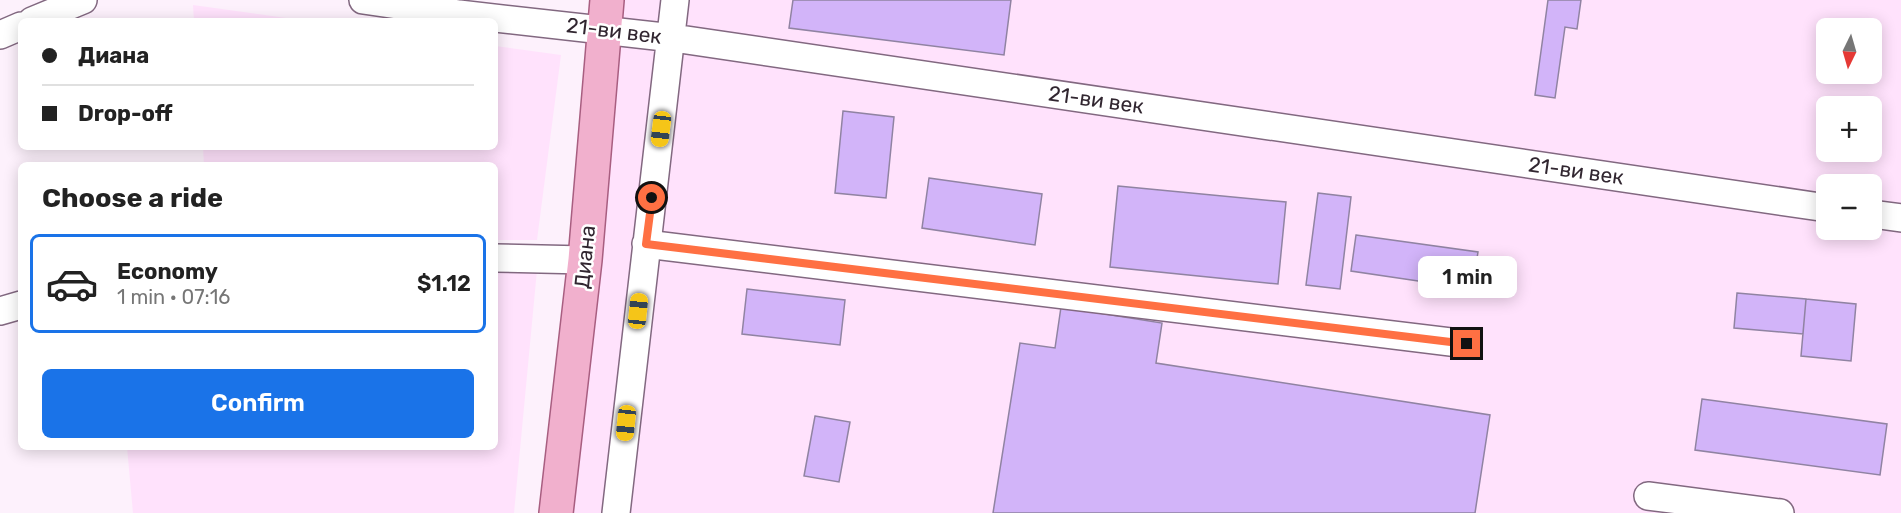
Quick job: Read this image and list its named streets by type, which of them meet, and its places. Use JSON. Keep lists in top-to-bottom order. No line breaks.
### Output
{"streets":{"main road":["Диана"],"street":["21-ви век"]},"crossings":[["21-ви век","Диана"]],"north":"bottom","page":{"map_buttons":["+","−"],"banner":["Диана","Drop-off"],"heading":"Choose a ride","list":[{"name":"Economy","note":"1 min · 07:16","value":"$1.12"}],"bubble":"1 min","buttons":"Confirm"}}
